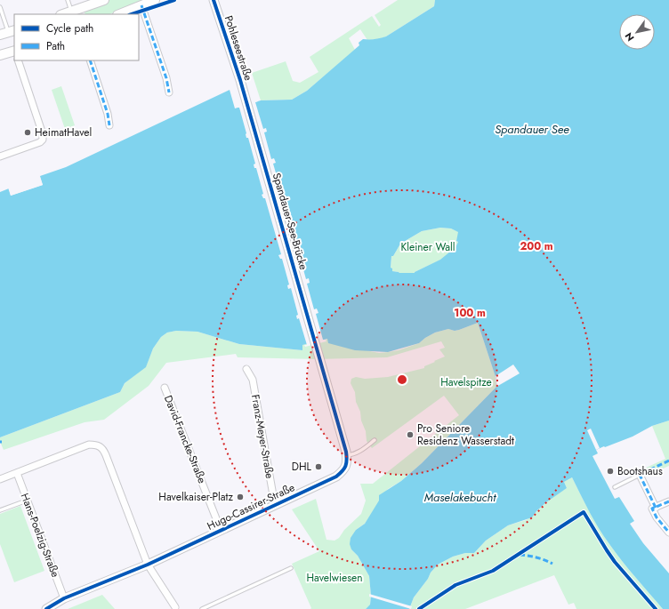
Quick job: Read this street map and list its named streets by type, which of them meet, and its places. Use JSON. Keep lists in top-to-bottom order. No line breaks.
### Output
{"streets":{"street":["Pohleseestraße","Spandauer-See-Brücke","Franz-Meyer-Straße","David-Francke-Straße","Hugo-Cassirer-Straße","Hans-Poelzig-Straße"]},"crossings":[["Pohleseestraße","Spandauer-See-Brücke"],["Spandauer-See-Brücke","Hugo-Cassirer-Straße"],["Franz-Meyer-Straße","Hugo-Cassirer-Straße"],["David-Francke-Straße","Hugo-Cassirer-Straße"],["Hugo-Cassirer-Straße","Hans-Poelzig-Straße"]],"water":["Spandauer See","Maselakebucht"],"parks":["Kleiner Wall","Havelspitze","Havelwiesen"],"places":["HeimatHavel","Pro Seniore Residenz Wasserstadt","DHL","Bootshaus","Havelkaiser-Platz"],"legend":["Cycle path","Path"],"north":"bottom left","rings":["200 m","100 m"]}
